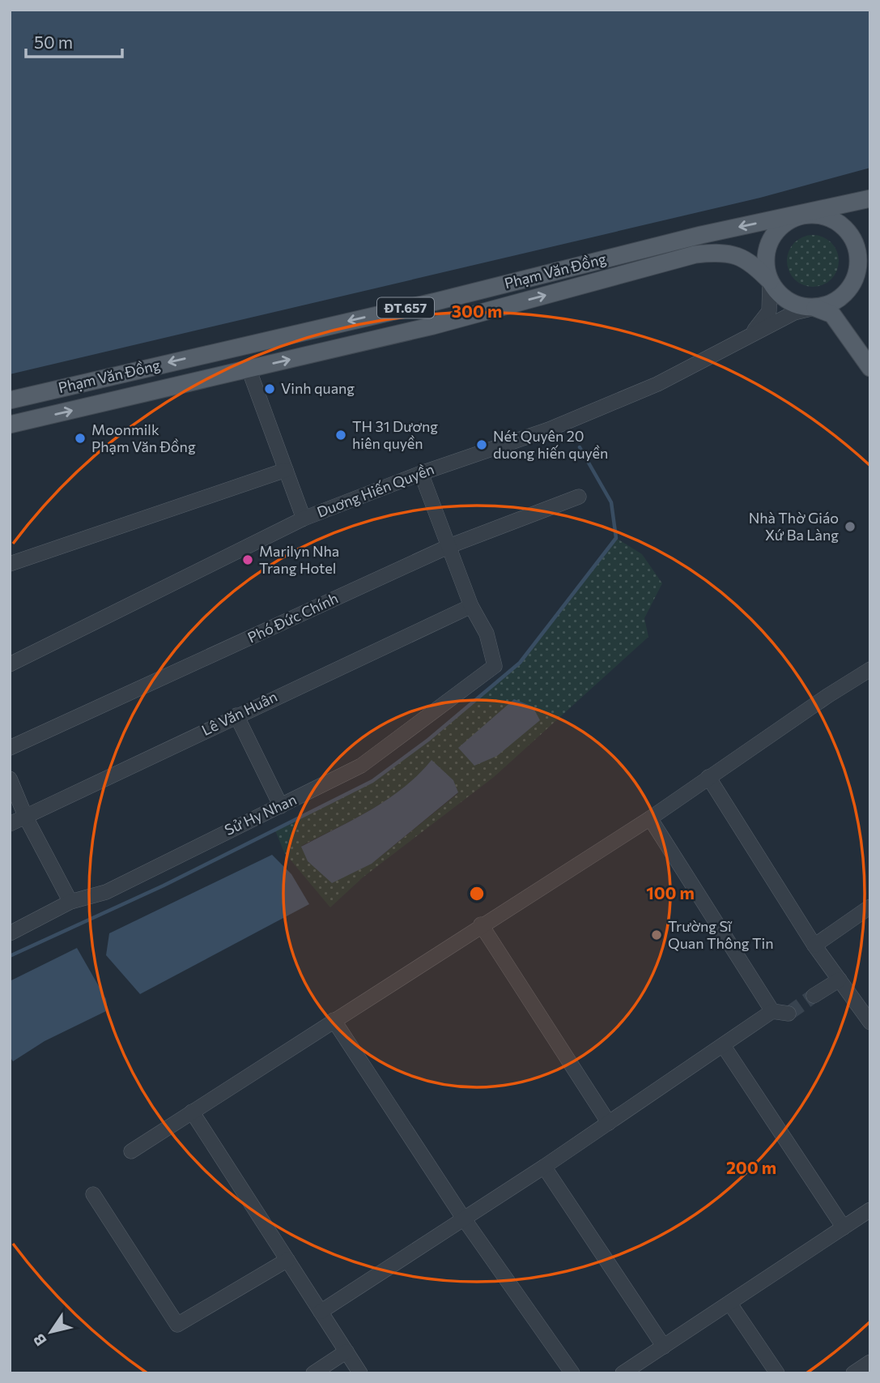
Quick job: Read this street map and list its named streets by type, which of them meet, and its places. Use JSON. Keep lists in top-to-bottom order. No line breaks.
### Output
{"streets":{"main road":["Phạm Văn Đồng","ĐT.657"],"street":["Duơng Hiến Quyền","Phó Đức Chính","Lê Văn Huân","Sử Hy Nhan"]},"crossings":[["Phạm Văn Đồng","ĐT.657"],["Phạm Văn Đồng","Duơng Hiến Quyền"],["ĐT.657","Duơng Hiến Quyền"],["Lê Văn Huân","Sử Hy Nhan"]],"places":["Vinh quang","TH 31 Dương hiên quyền","Moonmilk Phạm Văn Đồng","Nét Quyên 20 duong hiến quyền","Nhà Thờ Giáo Xứ Ba Làng","Marilyn Nha Trang Hotel","Trường Sĩ Quan Thông Tin"],"scale_bar":"50 m","north":"bottom left","rings":["300 m","100 m","200 m"]}
